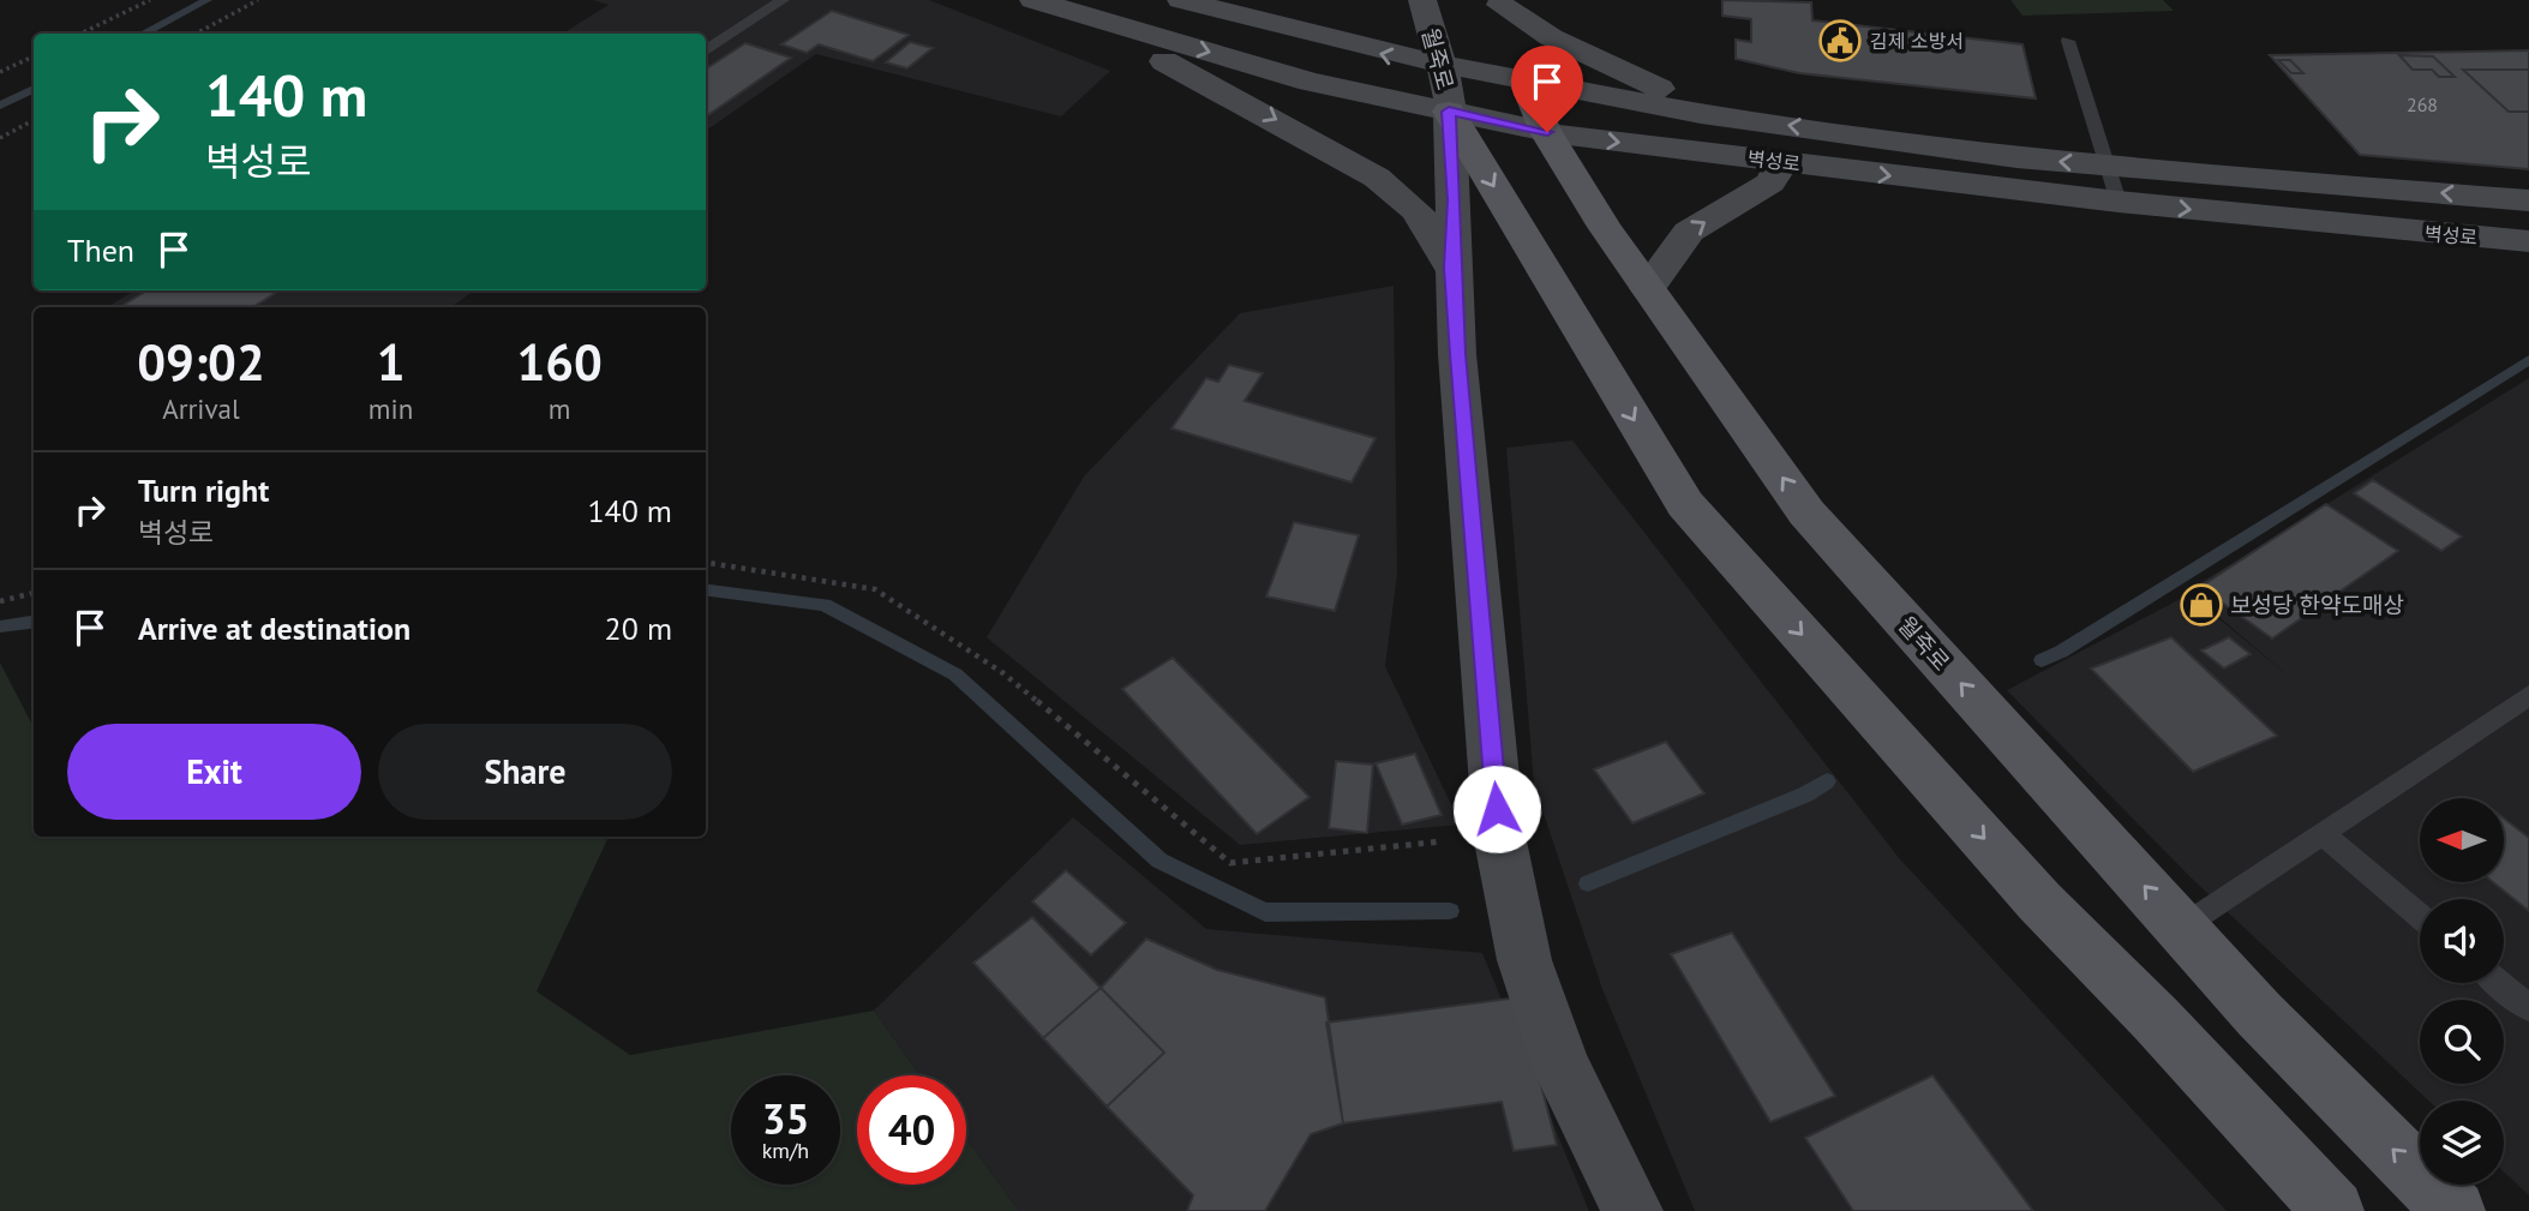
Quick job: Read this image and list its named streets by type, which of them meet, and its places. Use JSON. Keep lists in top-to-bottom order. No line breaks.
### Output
{"streets":{"main road":["월죽로","벽성로"]},"crossings":[["월죽로","벽성로"]],"places":{"public building":["김제 소방서"],"shop":["보성당 한약도매상"]},"house_numbers":["268"],"north":"left","page":{"turn":["140 m","벽성로"],"then":"Then","eta":["09:02","Arrival","1","min","160","m"],"list":[{"name":"Turn right","note":"벽성로","value":"140 m"},{"name":"Arrive at destination","value":"20 m"}],"buttons":["Exit","Share"],"speed":"35 km/h","limit":"40"}}
